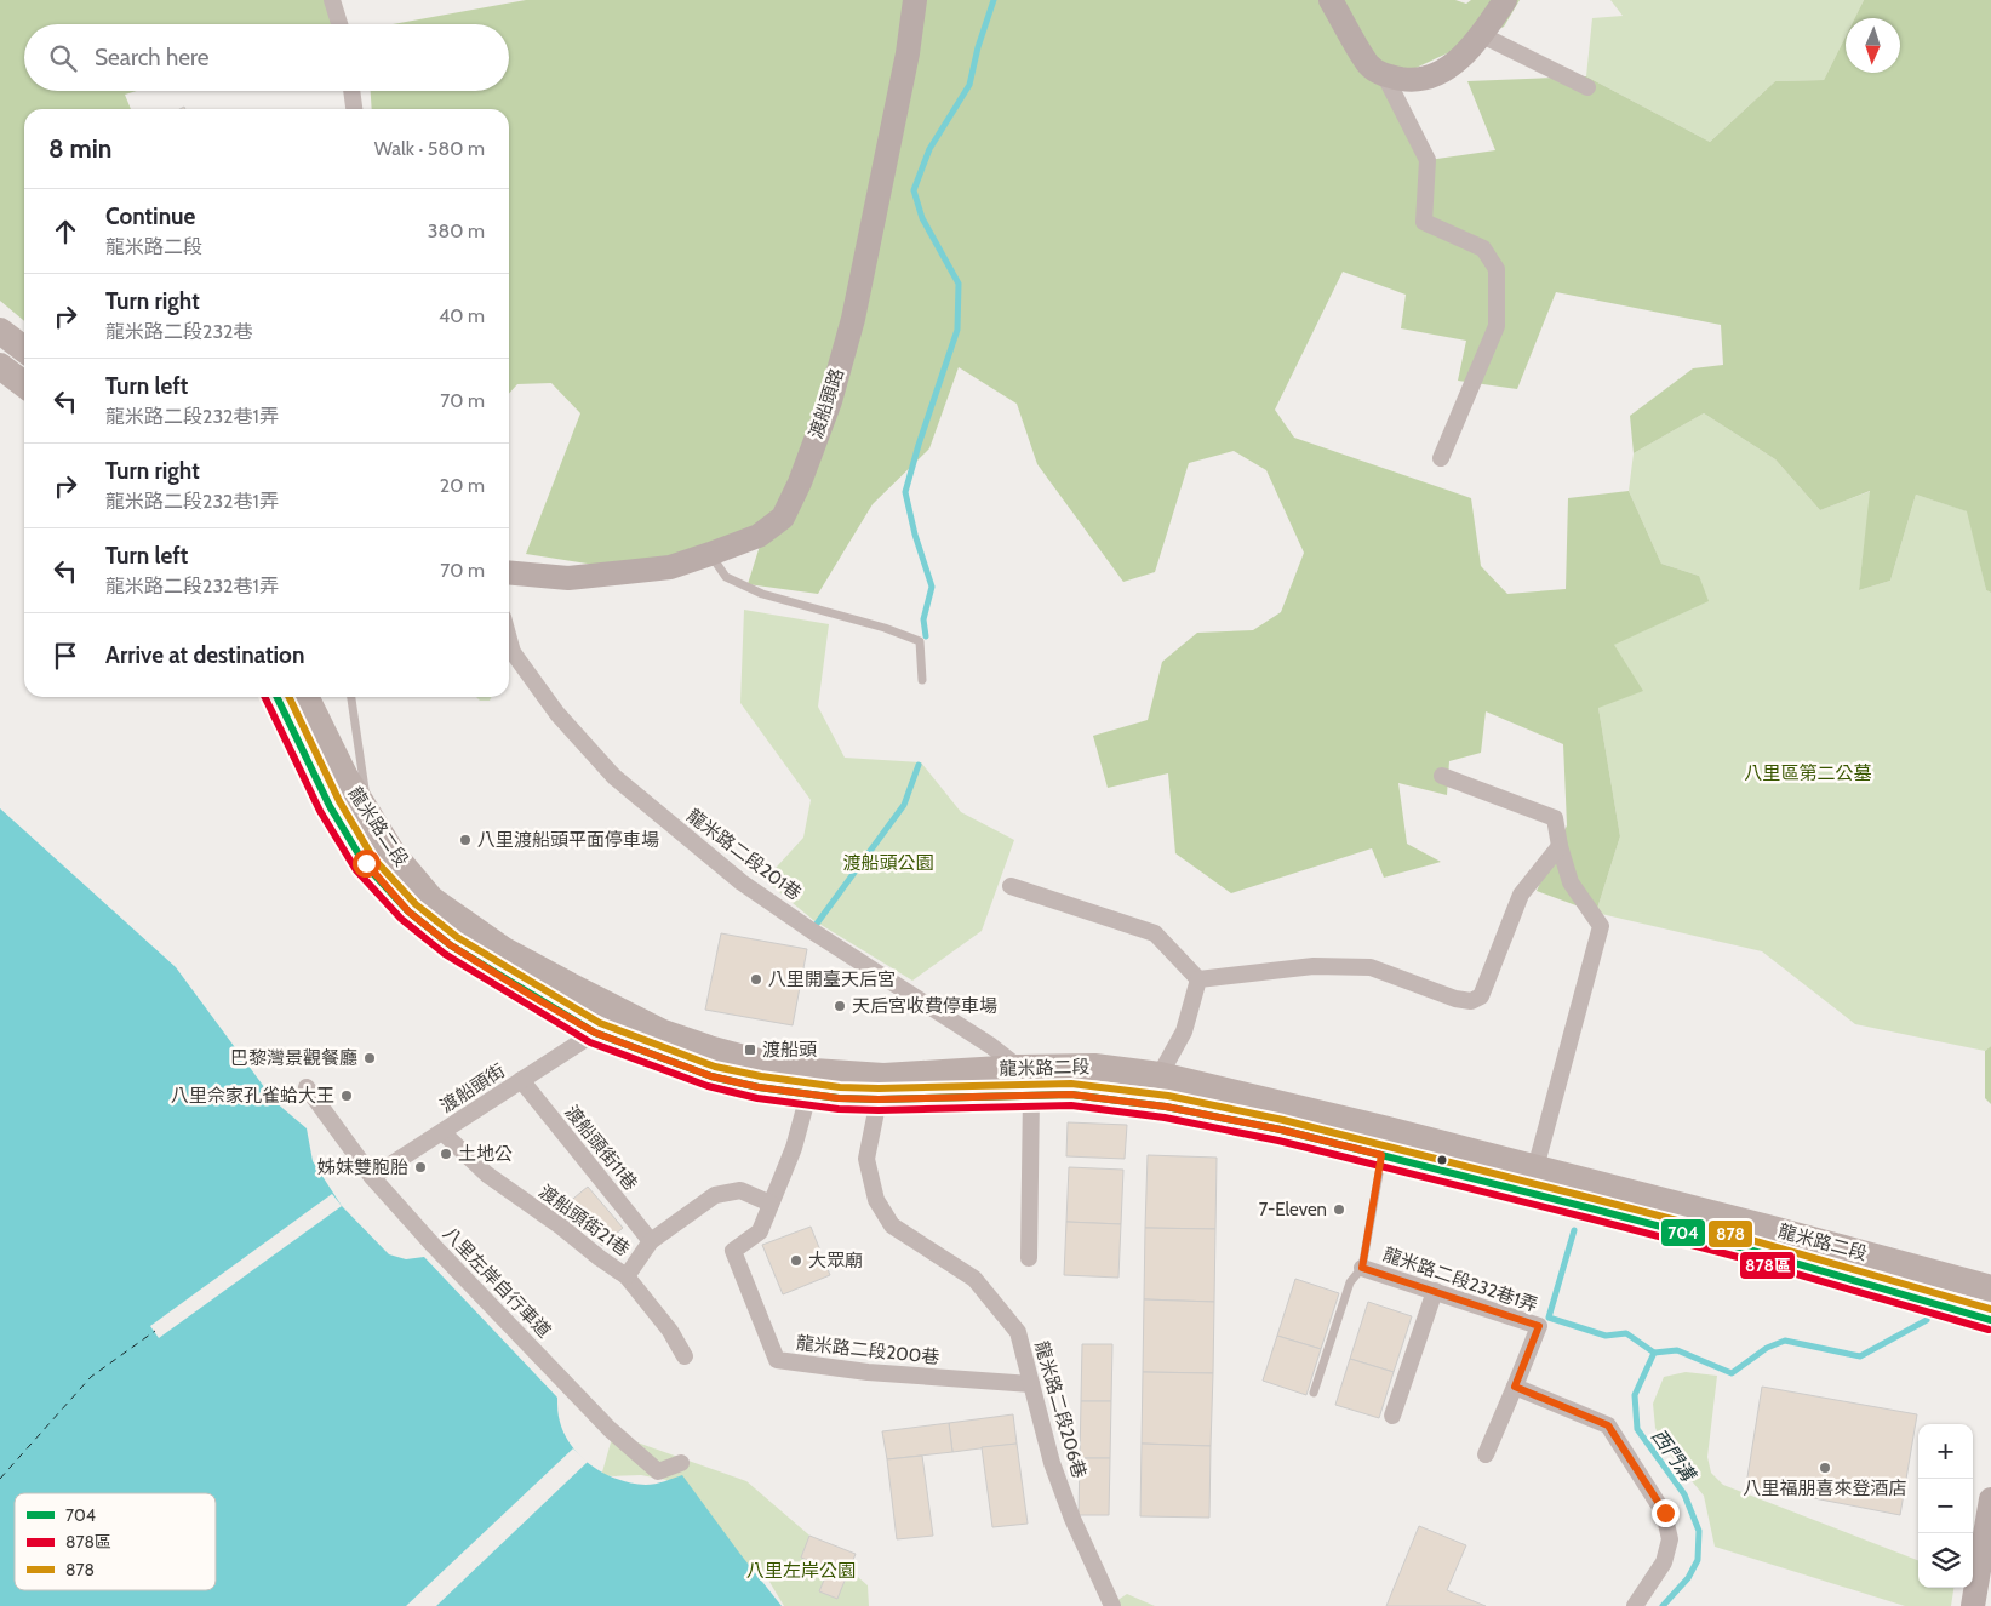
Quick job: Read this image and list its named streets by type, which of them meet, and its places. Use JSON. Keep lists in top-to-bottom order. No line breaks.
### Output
{"streets":{"main road":["龍米路二段"],"street":["渡船頭路","龍米路二段201巷","渡船頭街","渡船頭街11巷","渡船頭街21巷","龍米路二段232巷1弄","八里左岸自行車道","龍米路二段200巷","龍米路二段206巷"]},"crossings":[["龍米路二段","龍米路二段201巷"],["龍米路二段","渡船頭街"],["龍米路二段","龍米路二段200巷"],["龍米路二段","龍米路二段206巷"],["渡船頭街","渡船頭街11巷"],["渡船頭街","渡船頭街21巷"],["渡船頭街","八里左岸自行車道"],["龍米路二段200巷","龍米路二段206巷"]],"water":["西門溝"],"parks":["八里區第二公墓","渡船頭公園","八里左岸公園"],"places":{"other":["八里渡船頭平面停車場","八里開臺天后宮","天后宮收費停車場","巴黎灣景觀餐廳","八里佘家孔雀蛤大王","土地公","姊妹雙胞胎","7-Eleven","大眾廟","八里福朋喜來登酒店"],"transit":["渡船頭"]},"lines":["transit line 704","transit line 878區","transit line 878"],"legend":["704","878區","878"],"north":"bottom","page":{"search":"Search here","heading":["8 min","Walk · 580 m"],"list":[["Continue","龍米路二段","380 m"],["Turn right","龍米路二段232巷","40 m"],["Turn left","龍米路二段232巷1弄","70 m"],["Turn right","龍米路二段232巷1弄","20 m"],["Turn left","龍米路二段232巷1弄","70 m"],"Arrive at destination"],"map_buttons":["+","−"]}}
